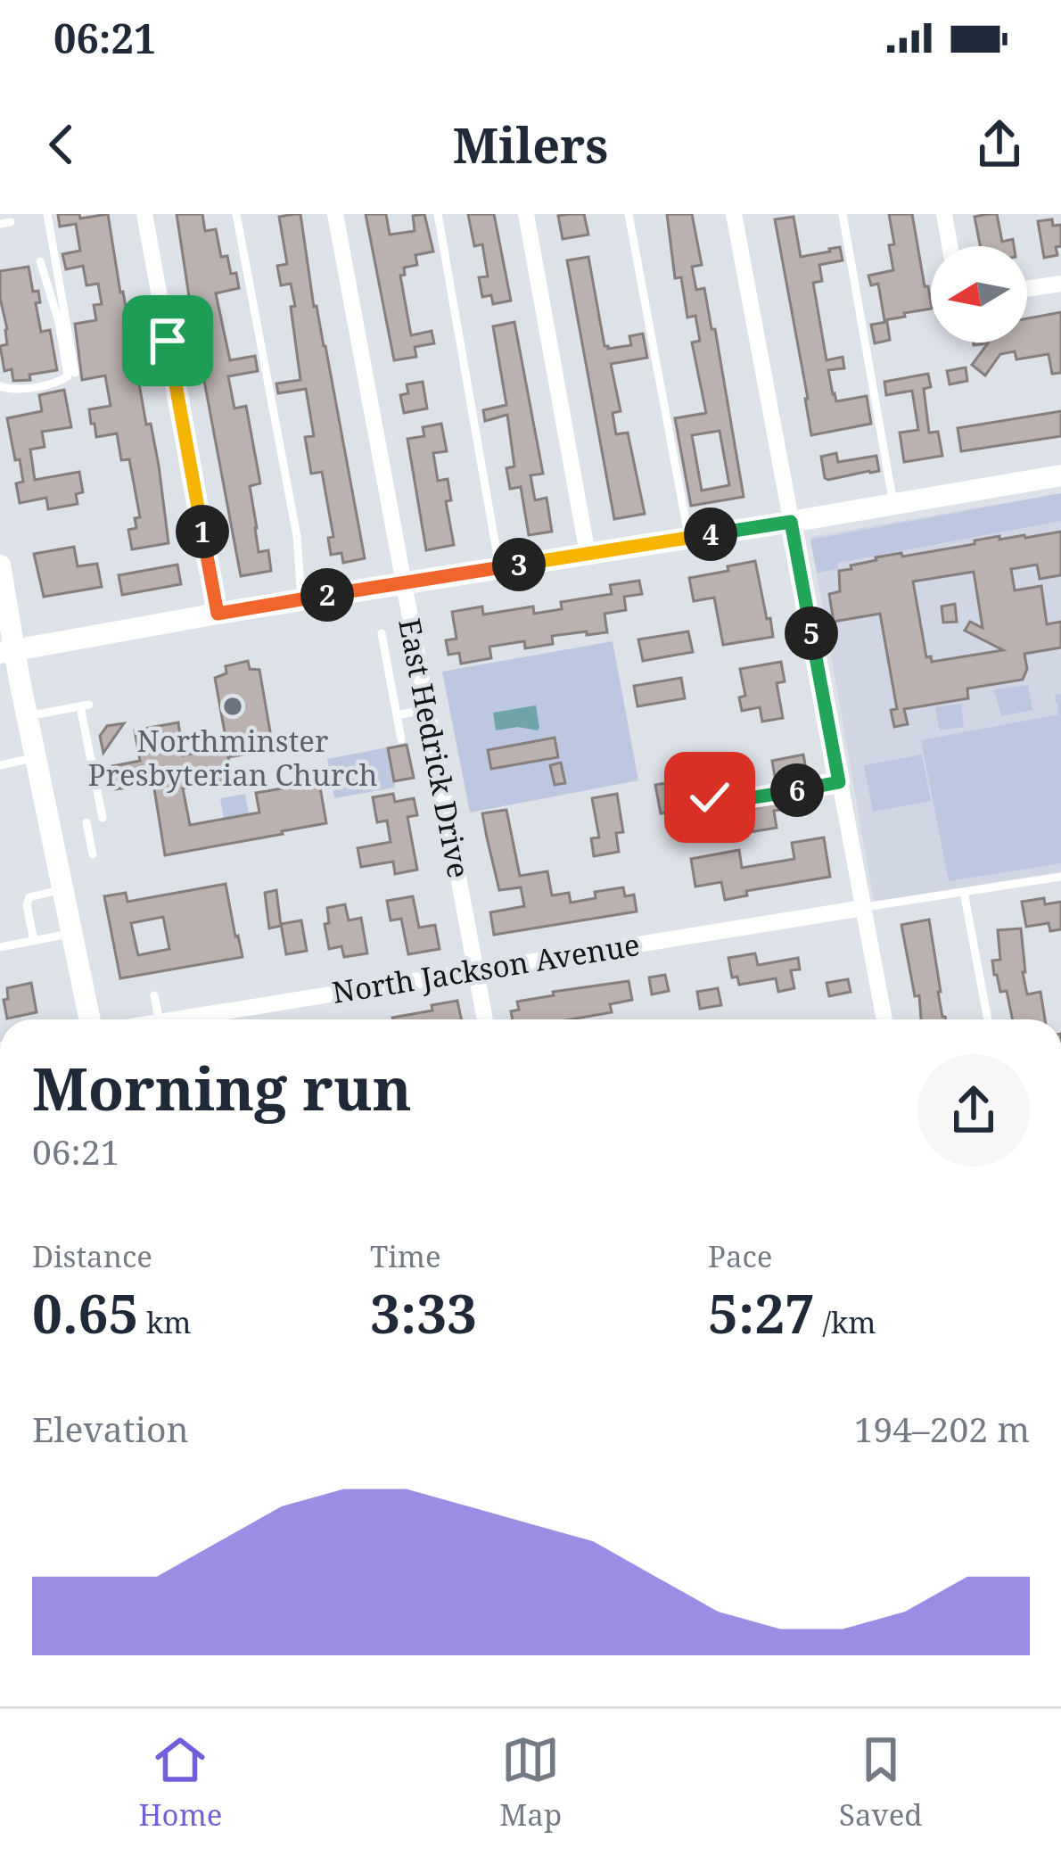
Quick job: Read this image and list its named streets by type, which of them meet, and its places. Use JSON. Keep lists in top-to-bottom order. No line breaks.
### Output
{"streets":{"street":["East Hedrick Drive","North Jackson Avenue"]},"crossings":[["East Hedrick Drive","North Jackson Avenue"]],"places":["Northminster Presbyterian Church"],"north":"left","page":{"status":"06:21","header":"Milers","pins":["1","4","3","2","5","6"],"heading":["Morning run","06:21"],"stats":[["Distance","0.65 km"],["Time","3:33"],["Pace","5:27 /km"]],"chart":["Elevation","194–202 m"],"tabs":["Home","Map","Saved"]}}
